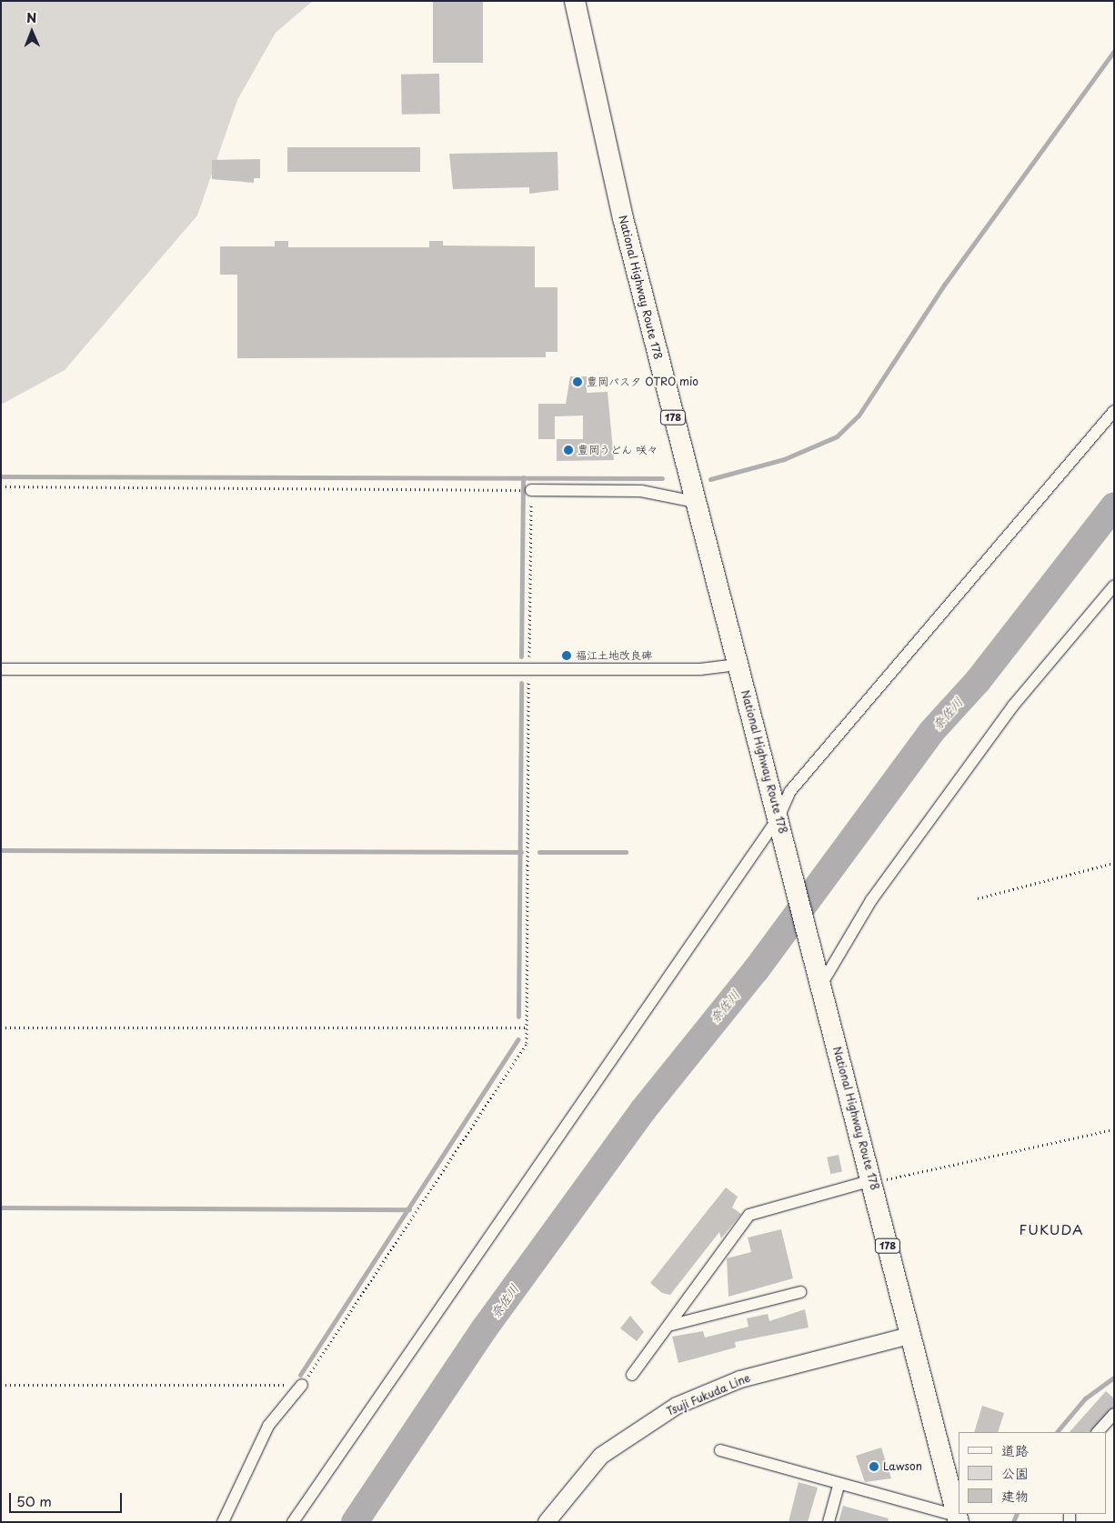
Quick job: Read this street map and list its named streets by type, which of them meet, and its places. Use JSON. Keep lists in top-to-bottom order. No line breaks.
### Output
{"streets":{"highway":["National Highway Route 178","178"],"main road":["Tsuji Fukuda Line"]},"crossings":[["National Highway Route 178","Tsuji Fukuda Line"]],"districts":["FUKUDA"],"water":["奈佐川"],"places":["豊岡パスタ OTRO mio","豊岡うどん 咲々","福江土地改良碑","Lawson"],"legend":["道路","公園","建物"],"scale_bar":"50 m","north":"top"}
